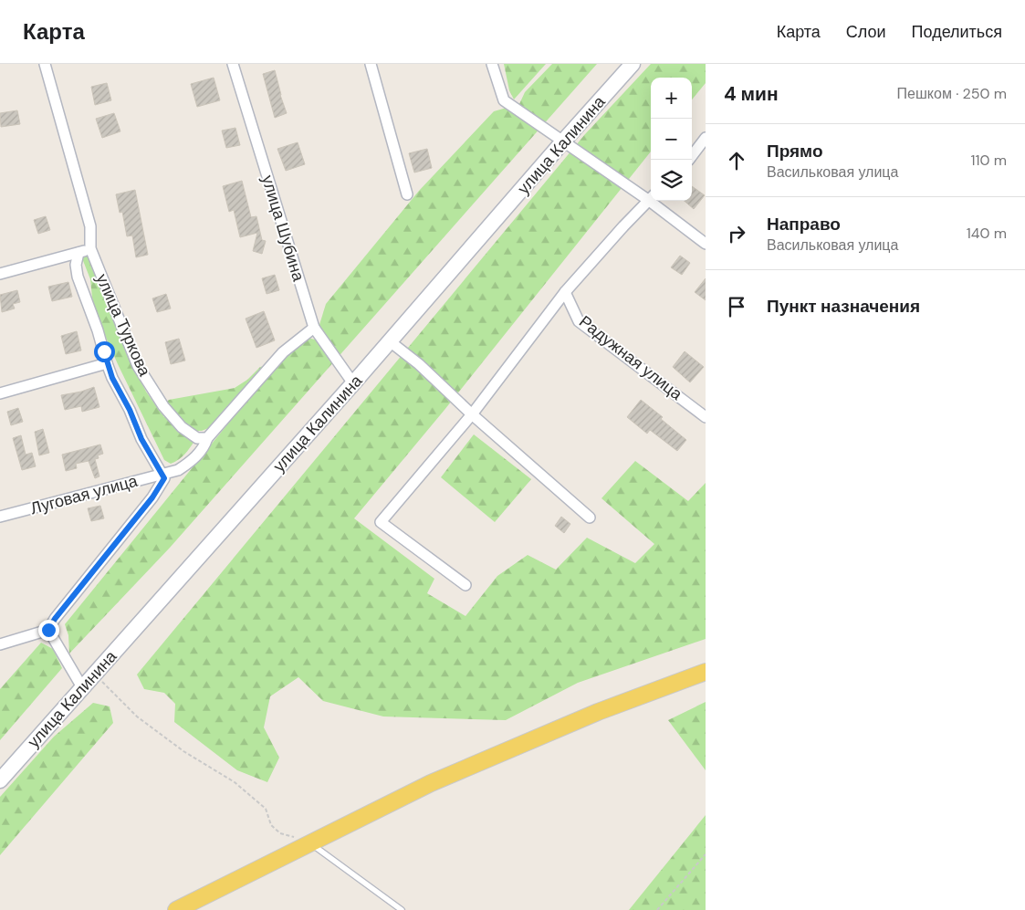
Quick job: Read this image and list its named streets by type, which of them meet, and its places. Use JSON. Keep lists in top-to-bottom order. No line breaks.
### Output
{"streets":{"main road":["улица Калинина"],"street":["улица Шубина","улица Туркова","Радужная улица","Луговая улица"]},"crossings":[["улица Калинина","улица Шубина"],["улица Туркова","Луговая улица"]],"page":{"header":"Карта","nav":["Карта","Слои","Поделиться"],"heading":["4 мин","Пешком · 250 m"],"map_buttons":["+","−"],"list":[["Прямо","Васильковая улица","110 m"],["Направо","Васильковая улица","140 m"],"Пункт назначения"]}}
